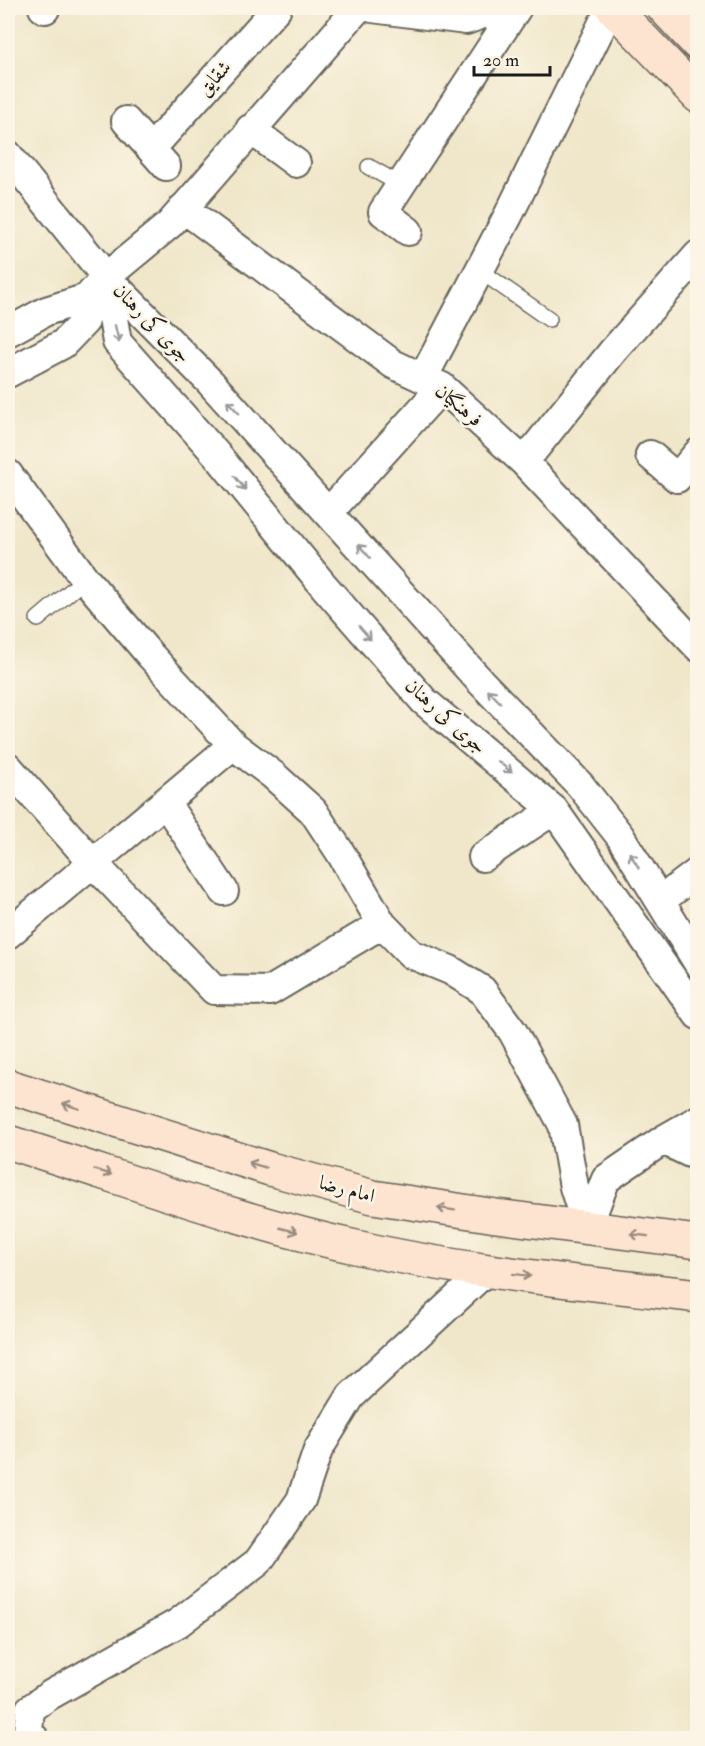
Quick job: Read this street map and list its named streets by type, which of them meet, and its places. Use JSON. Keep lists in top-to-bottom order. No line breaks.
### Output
{"streets":{"main road":["امام رضا"],"street":["شقایق","جوی کی رهنان","فرهنگیان"]},"scale_bar":"20 m"}
